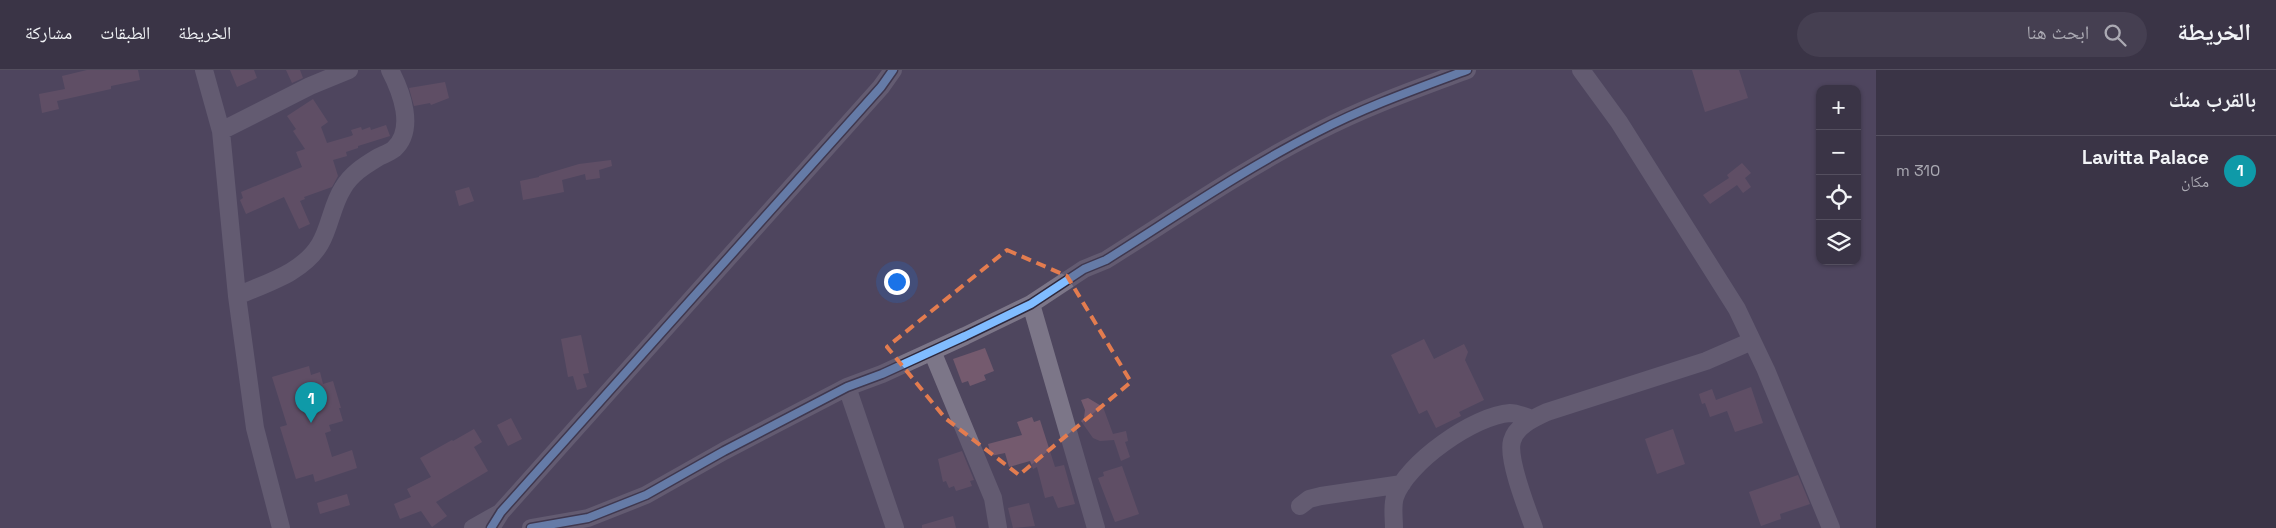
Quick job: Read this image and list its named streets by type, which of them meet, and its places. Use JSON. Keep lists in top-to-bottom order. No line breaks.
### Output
{"page":{"header":"الخريطة","search":"ابحث هنا","nav":["الخريطة","الطبقات","مشاركة"],"heading":"بالقرب منك","map_buttons":["+","−"],"list":[{"mark":"1","name":"Lavitta Palace","note":"مكان","value":"310 m"}],"pins":"1"}}
